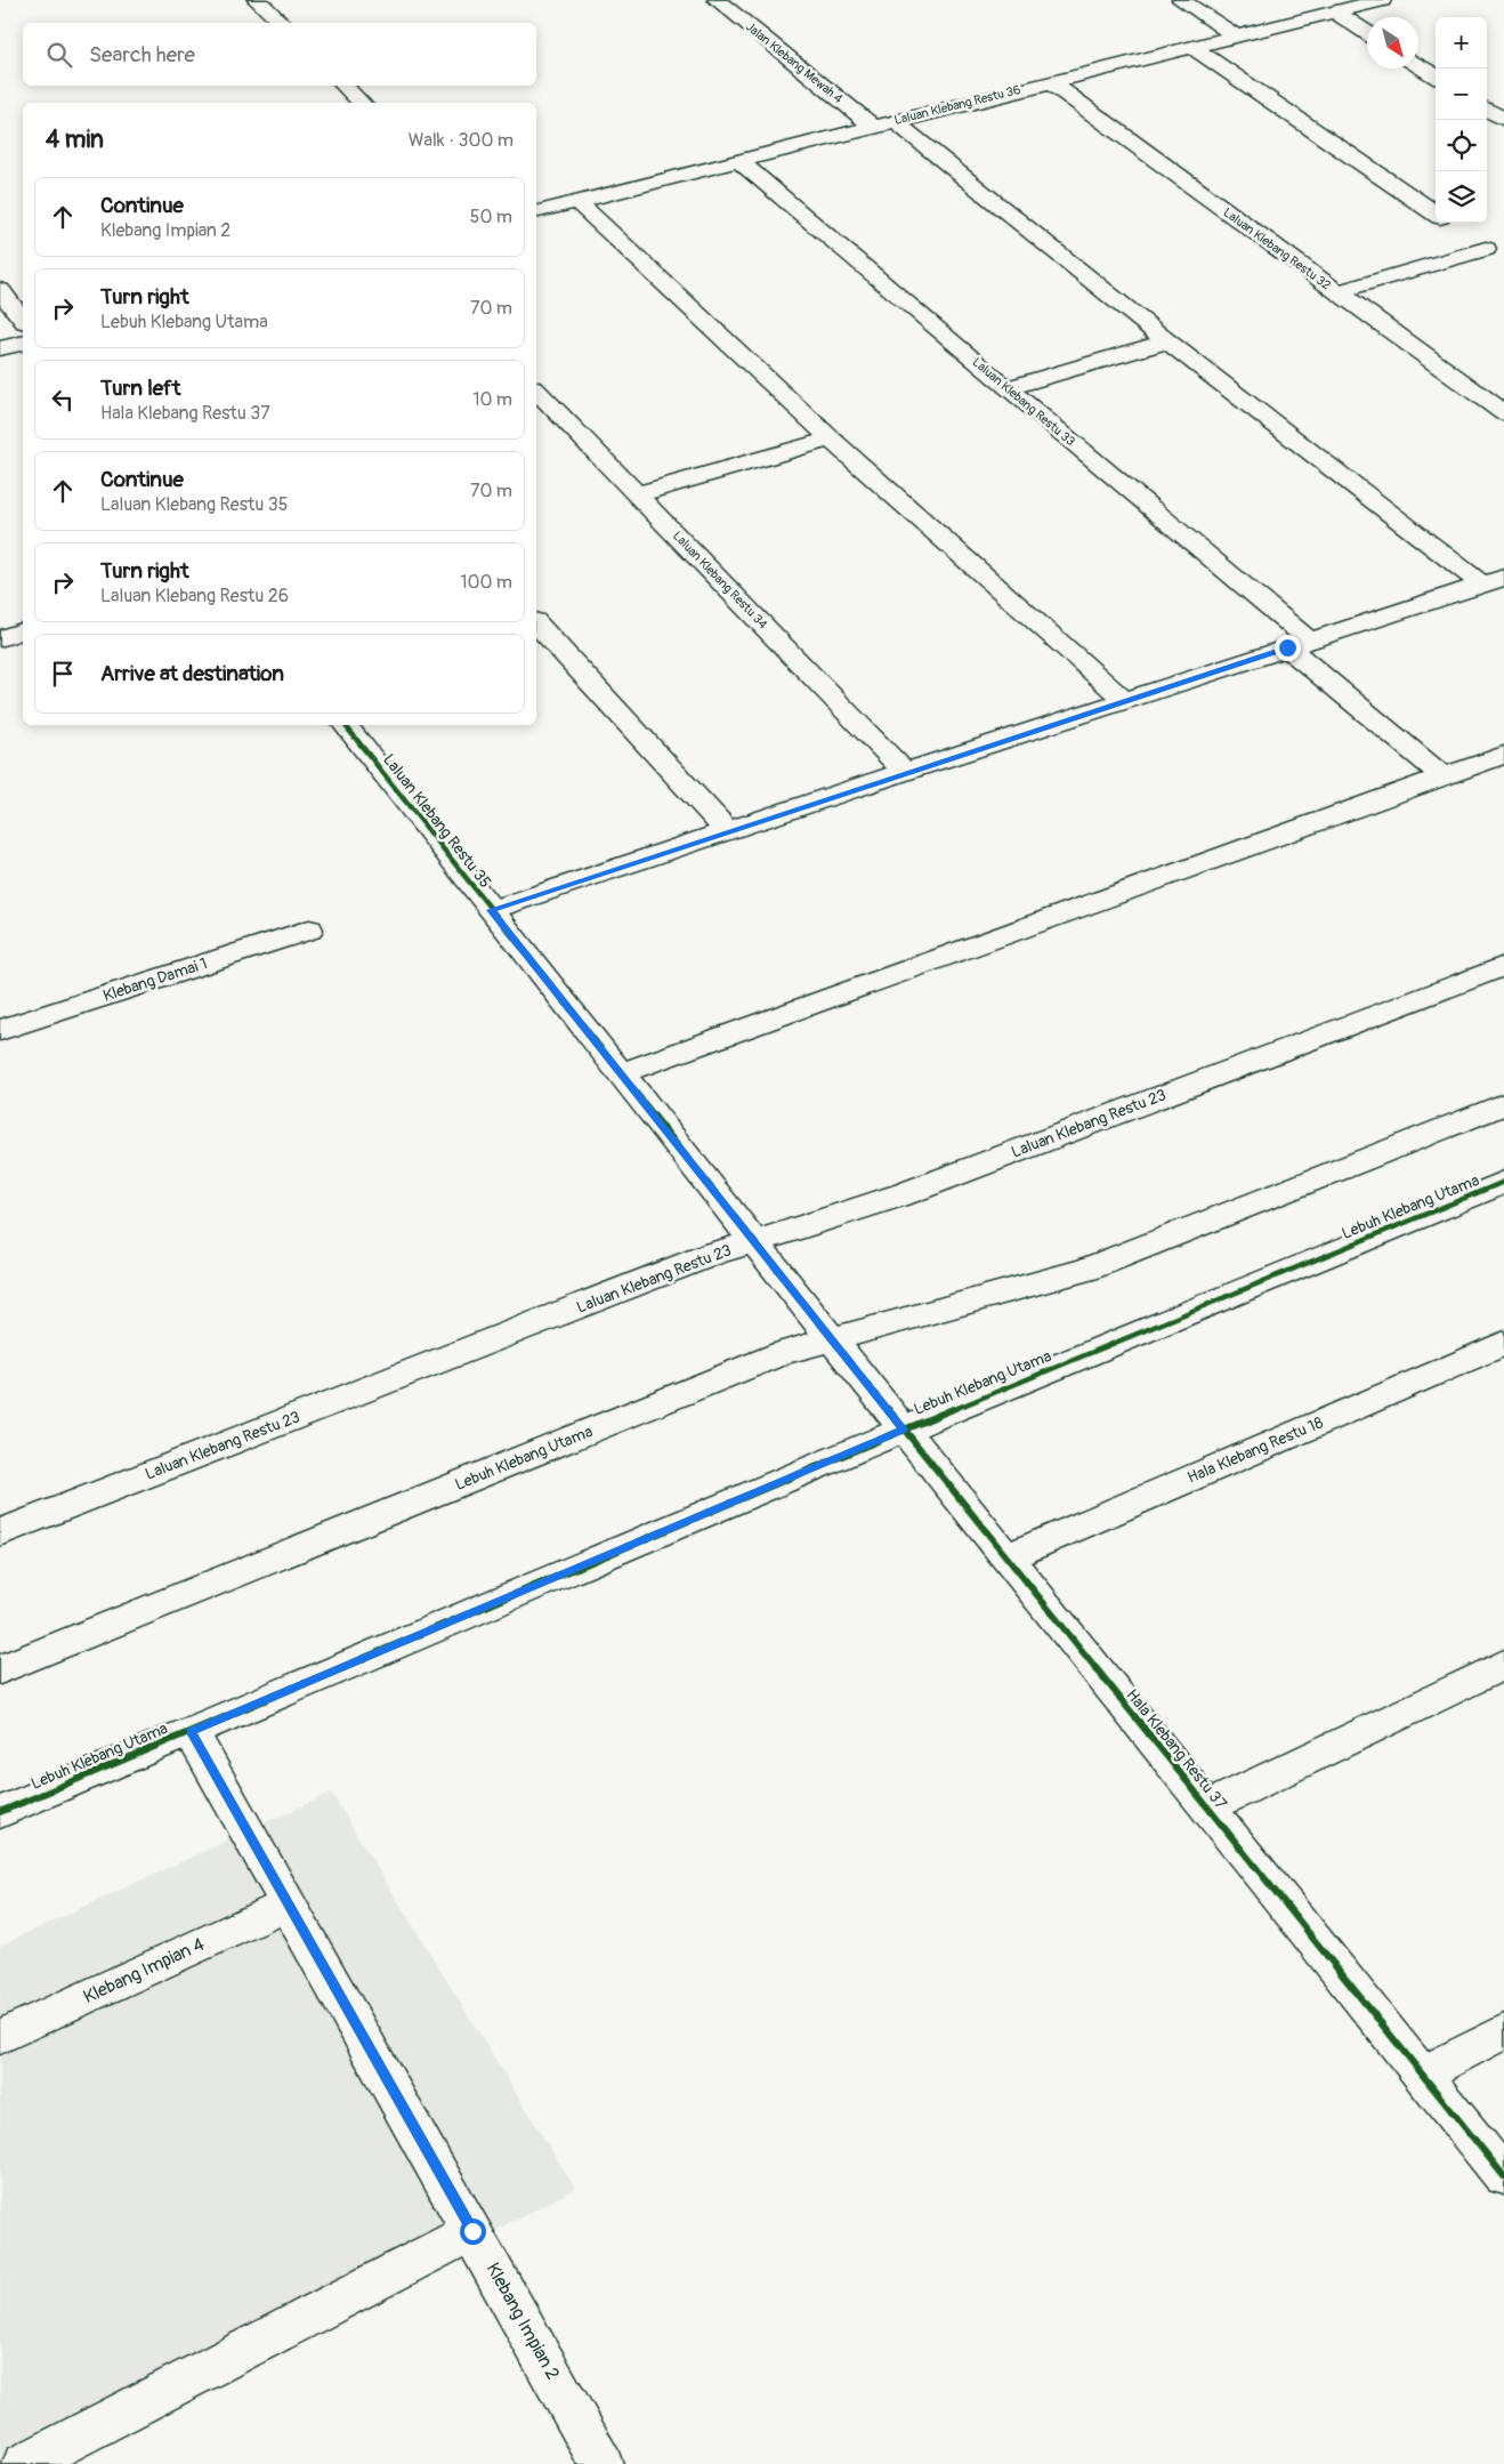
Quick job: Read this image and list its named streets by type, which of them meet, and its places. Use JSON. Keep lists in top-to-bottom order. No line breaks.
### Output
{"streets":{"street":["Jalan Klebang Mewah 4","Laluan Klebang Restu 36","Laluan Klebang Restu 32","Laluan Klebang Restu 33","Laluan Klebang Restu 34","Laluan Klebang Restu 35","Klebang Damai 1","Laluan Klebang Restu 23","Lebuh Klebang Utama","Hala Klebang Restu 18","Hala Klebang Restu 37","Klebang Impian 4","Klebang Impian 2"]},"crossings":[["Jalan Klebang Mewah 4","Laluan Klebang Restu 36"],["Laluan Klebang Restu 36","Laluan Klebang Restu 32"],["Laluan Klebang Restu 36","Laluan Klebang Restu 33"],["Laluan Klebang Restu 35","Laluan Klebang Restu 23"],["Laluan Klebang Restu 35","Lebuh Klebang Utama"],["Laluan Klebang Restu 35","Hala Klebang Restu 37"],["Lebuh Klebang Utama","Hala Klebang Restu 37"],["Lebuh Klebang Utama","Klebang Impian 2"],["Hala Klebang Restu 18","Hala Klebang Restu 37"],["Klebang Impian 4","Klebang Impian 2"]],"north":"bottom right","page":{"map_buttons":["+","−"],"search":"Search here","heading":["4 min","Walk · 300 m"],"list":[["Continue","Klebang Impian 2","50 m"],["Turn right","Lebuh Klebang Utama","70 m"],["Turn left","Hala Klebang Restu 37","10 m"],["Continue","Laluan Klebang Restu 35","70 m"],["Turn right","Laluan Klebang Restu 26","100 m"],"Arrive at destination"]}}
